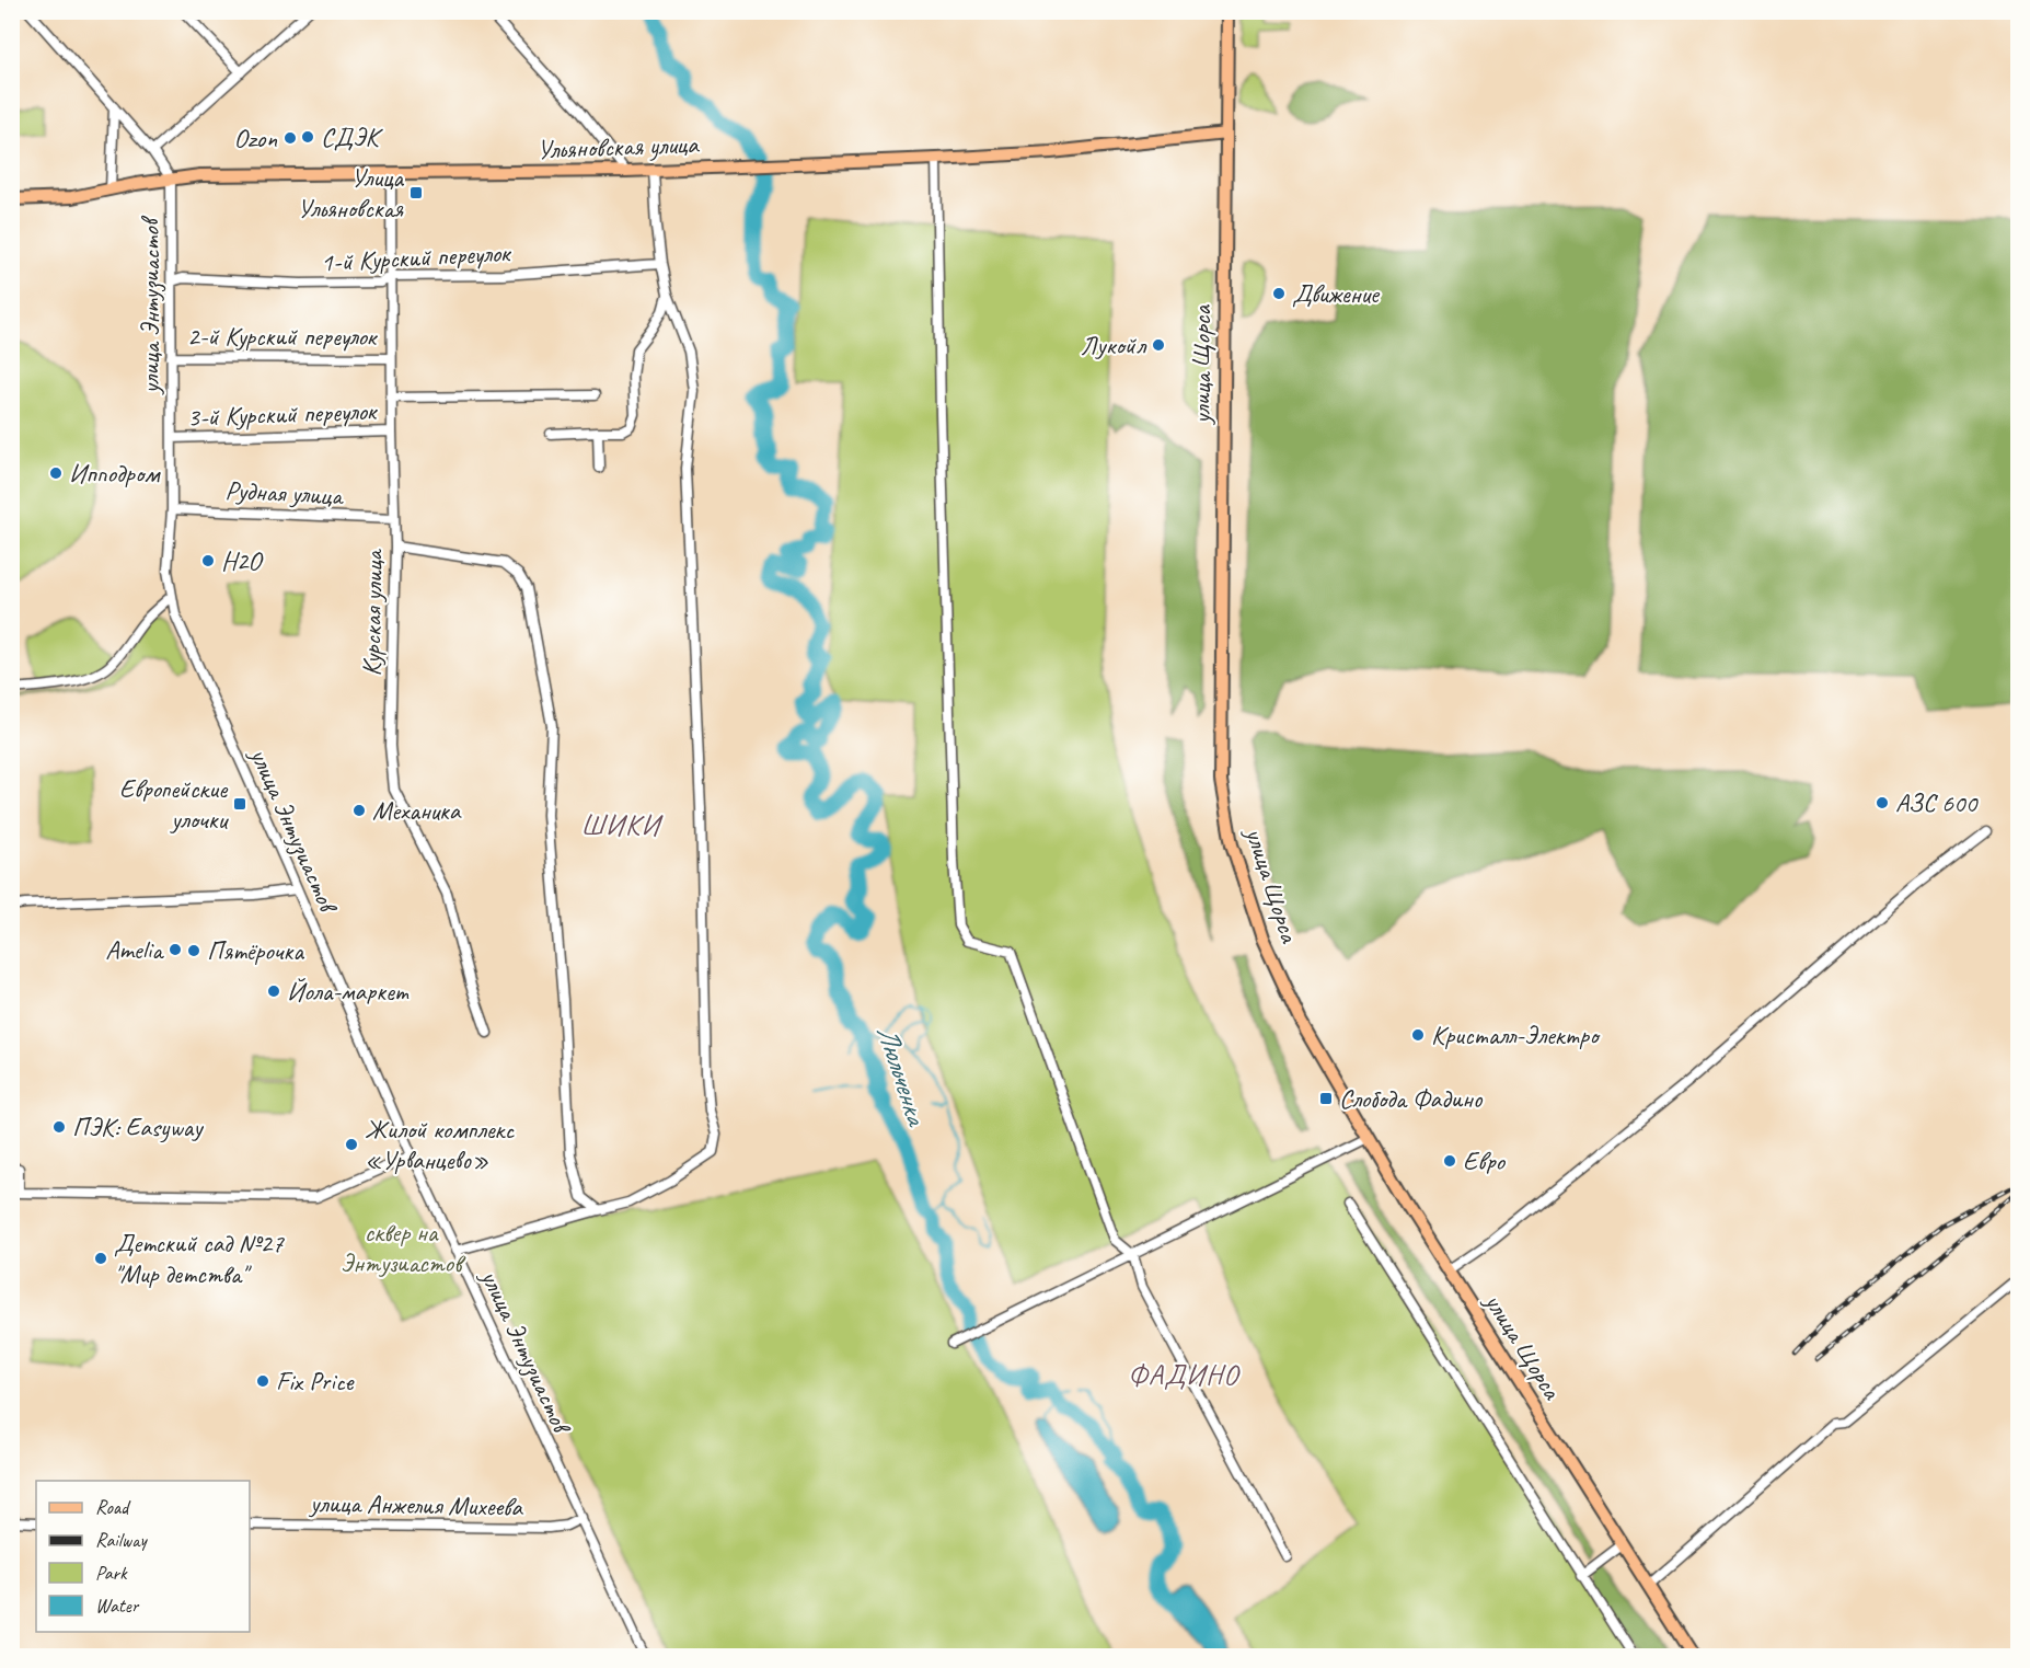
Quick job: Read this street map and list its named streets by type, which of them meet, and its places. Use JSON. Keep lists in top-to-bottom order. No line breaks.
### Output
{"streets":{"main road":["Ульяновская улица","улица Щорса"],"street":["1-й Курский переулок","улица Энтузиастов","2-й Курский переулок","3-й Курский переулок","Рудная улица","Курская улица","улица Анжелия Михеева"]},"crossings":[["Ульяновская улица","улица Энтузиастов"],["Ульяновская улица","улица Щорса"],["Ульяновская улица","Курская улица"],["1-й Курский переулок","улица Энтузиастов"],["1-й Курский переулок","Курская улица"],["улица Энтузиастов","2-й Курский переулок"],["улица Энтузиастов","3-й Курский переулок"],["улица Энтузиастов","Рудная улица"],["улица Энтузиастов","улица Анжелия Михеева"],["2-й Курский переулок","Курская улица"],["3-й Курский переулок","Курская улица"],["Рудная улица","Курская улица"]],"districts":["ШИКИ","ФАДИНО"],"water":["Люльченка"],"parks":["сквер на Энтузиастов"],"places":{"other":["СДЭК","Ozon","Движение","Лукойл","Ипподром","H2O","АЗС 600","Механика","Amelia","Пятёрочка","Йола-маркет","Кристалл-Электро","ПЭК: Easyway","Жилой комплекс «Урванцево»","Евро","Детский сад №27 \"Мир детства\"","Fix Price"],"transit":["Улица Ульяновская","Европейские улочки","Слобода Фадино"]},"legend":["Road","Railway","Park","Water"]}
